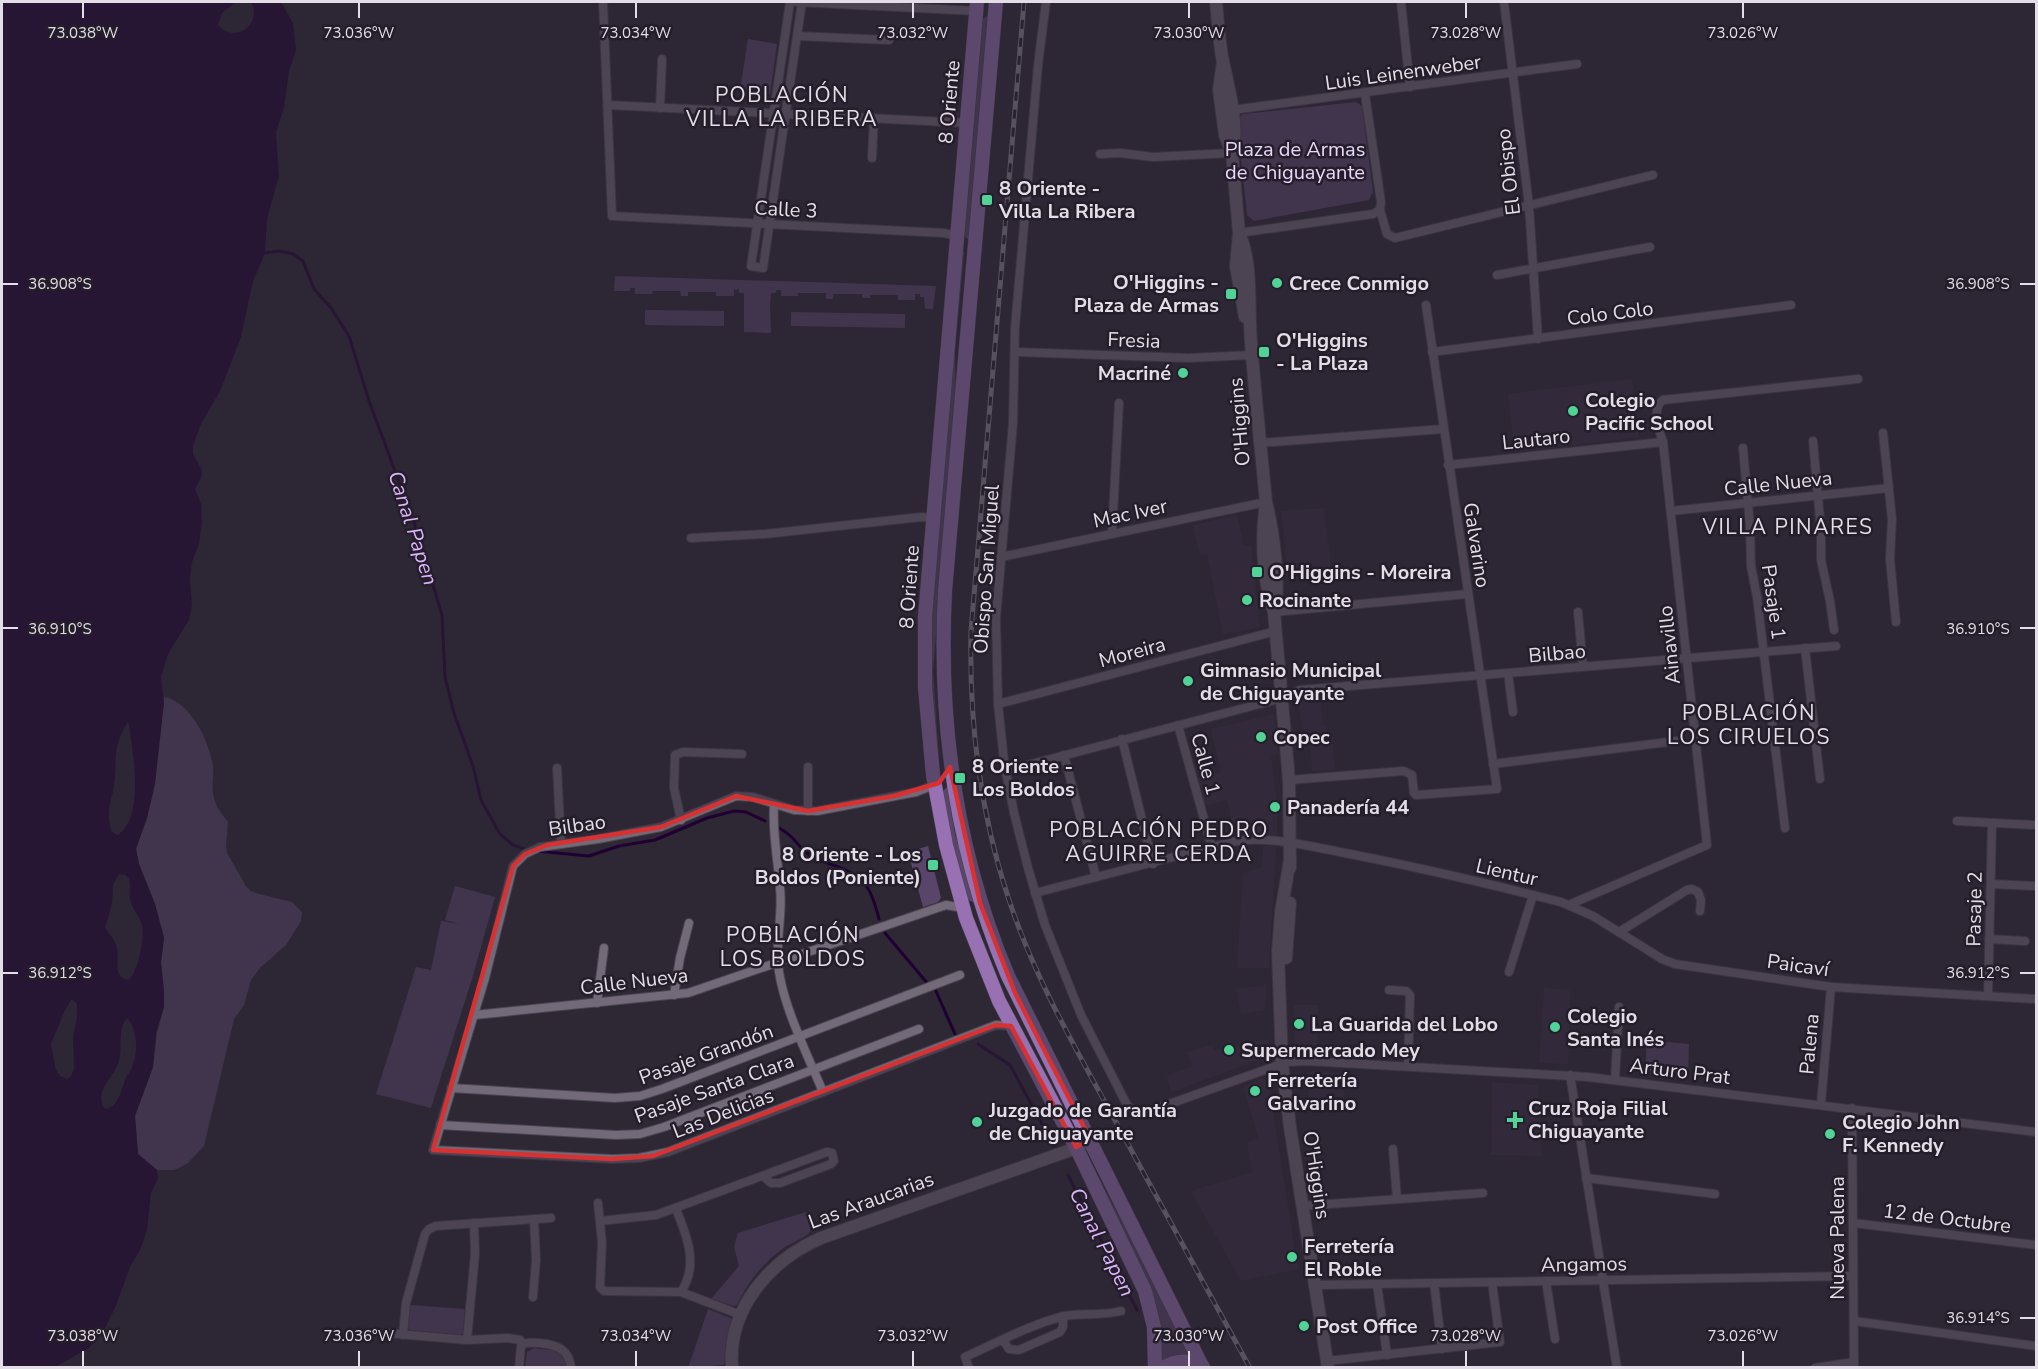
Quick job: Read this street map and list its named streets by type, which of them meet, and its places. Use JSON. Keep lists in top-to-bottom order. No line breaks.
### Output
{"streets":{"main road":["8 Oriente","O'Higgins","Las Araucarias"],"street":["Luis Leinenweber","El Obispo","Calle 3","Colo Colo","Fresia","Lautaro","Calle Nueva","Mac Iver","Galvarino","Obispo San Miguel","Pasaje 1","Ainavillo","Moreira","Bilbao","Calle 1","Lientur","Pasaje 2","Paicaví","Palena","Pasaje Grandón","Arturo Prat","Pasaje Santa Clara","Las Delicias","12 de Octubre","Nueva Palena","Angamos"]},"crossings":[["Luis Leinenweber","El Obispo"],["Luis Leinenweber","O'Higgins"],["8 Oriente","Calle 3"],["8 Oriente","Calle Nueva"],["8 Oriente","Bilbao"],["8 Oriente","Las Delicias"],["8 Oriente","Las Araucarias"],["El Obispo","Colo Colo"],["Colo Colo","Galvarino"],["Fresia","O'Higgins"],["Fresia","Obispo San Miguel"],["O'Higgins","Mac Iver"],["O'Higgins","Galvarino"],["O'Higgins","Moreira"],["O'Higgins","Bilbao"],["O'Higgins","Lientur"],["O'Higgins","Arturo Prat"],["O'Higgins","Angamos"],["Lautaro","Galvarino"],["Lautaro","Ainavillo"],["Calle Nueva","Pasaje 1"],["Calle Nueva","Ainavillo"],["Calle Nueva","Bilbao"],["Mac Iver","Obispo San Miguel"],["Galvarino","Bilbao"],["Obispo San Miguel","Moreira"],["Obispo San Miguel","Bilbao"],["Obispo San Miguel","Lientur"],["Obispo San Miguel","Arturo Prat"],["Pasaje 1","Bilbao"],["Ainavillo","Bilbao"],["Ainavillo","Lientur"],["Ainavillo","Paicaví"],["Bilbao","Calle 1"],["Bilbao","Pasaje Grandón"],["Bilbao","Pasaje Santa Clara"],["Bilbao","Las Delicias"],["Calle 1","Lientur"],["Lientur","Paicaví"],["Pasaje 2","Paicaví"],["Paicaví","Palena"],["Palena","Arturo Prat"],["Arturo Prat","Nueva Palena"],["12 de Octubre","Nueva Palena"],["Nueva Palena","Angamos"]],"districts":["POBLACIÓN VILLA LA RIBERA","VILLA PINARES","POBLACIÓN LOS CIRUELOS","POBLACIÓN PEDRO AGUIRRE CERDA","POBLACIÓN LOS BOLDOS"],"water":["Canal Papen"],"parks":["Plaza de Armas de Chiguayante"],"places":{"transit":["8 Oriente - Villa La Ribera","O'Higgins - Plaza de Armas","O'Higgins - La Plaza","O'Higgins - Moreira","8 Oriente - Los Boldos","8 Oriente - Los Boldos (Poniente)"],"other":["Crece Conmigo","Macriné","Colegio Pacific School","Rocinante","Gimnasio Municipal de Chiguayante","Copec","Panadería 44","La Guarida del Lobo","Colegio Santa Inés","Supermercado Mey","Ferretería Galvarino","Juzgado de Garantía de Chiguayante","Colegio John F. Kennedy","Ferretería El Roble","Post Office"],"health":["Cruz Roja Filial Chiguayante"]},"coordinates":["73.038°W","73.036°W","73.034°W","73.032°W","73.030°W","73.028°W","73.026°W","36.908°S","36.910°S","36.912°S","36.914°S"]}
